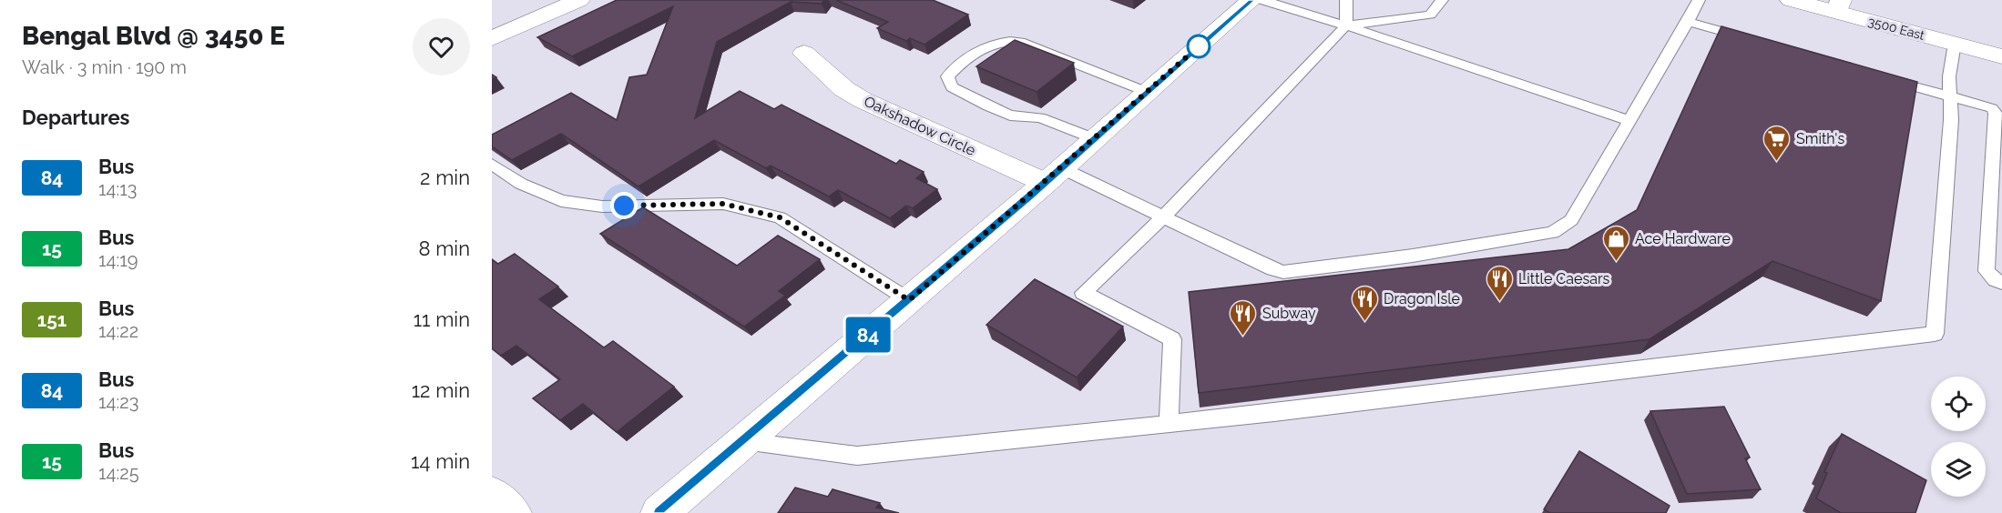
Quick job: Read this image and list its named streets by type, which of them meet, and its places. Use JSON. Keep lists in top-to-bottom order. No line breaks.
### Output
{"streets":{"main road":["3500 East","Oakshadow Circle"]},"places":{"supermarket":["Smith's"],"shop":["Ace Hardware"],"restaurant":["Little Caesars","Dragon Isle","Subway"]},"lines":["bus line 84"],"page":{"heading":[["Bengal Blvd @ 3450 E","Walk · 3 min · 190 m"],"Departures"],"on_map":"84","list":[{"mark":"84","name":"Bus","note":"14:13","value":"2 min"},{"mark":"15","name":"Bus","note":"14:19","value":"8 min"},{"mark":"151","name":"Bus","note":"14:22","value":"11 min"},{"mark":"84","name":"Bus","note":"14:23","value":"12 min"},{"mark":"15","name":"Bus","note":"14:25","value":"14 min"}]}}
